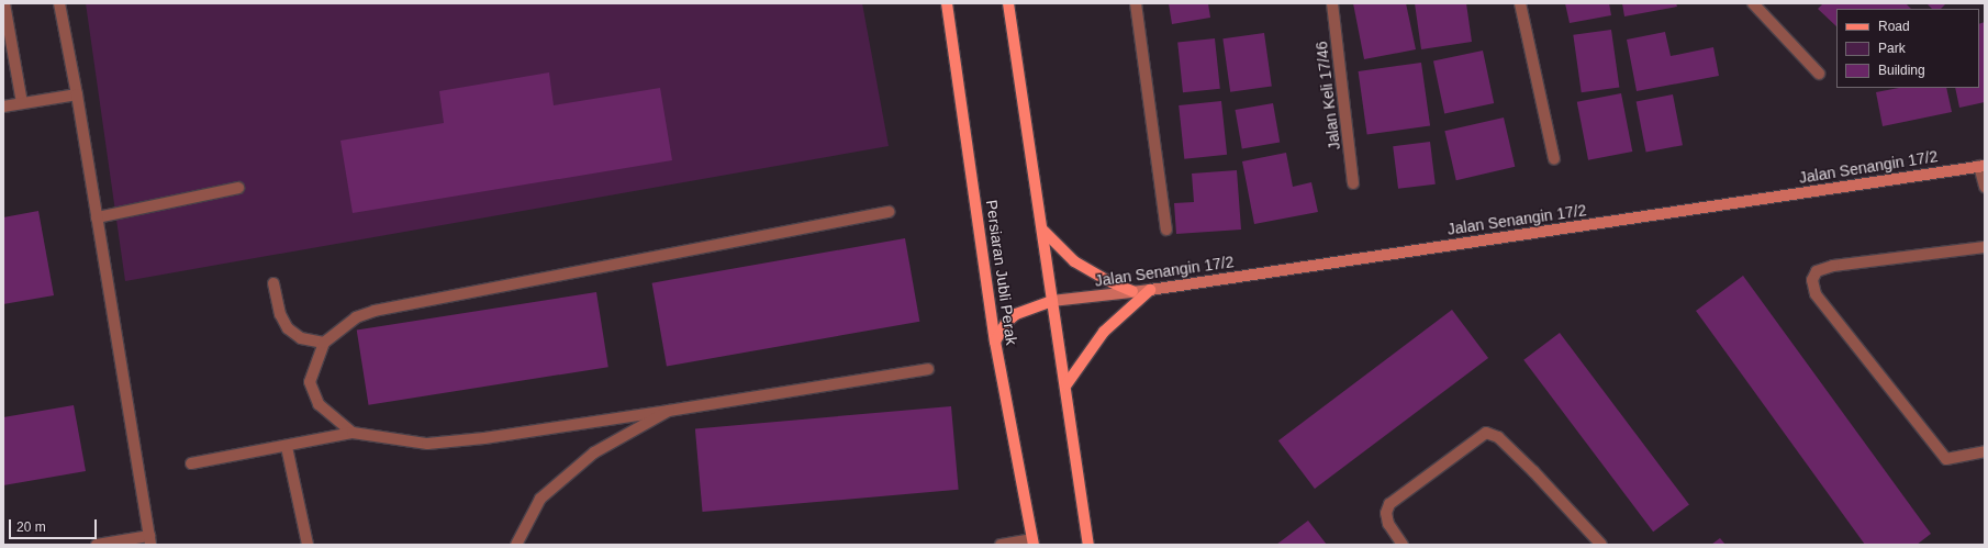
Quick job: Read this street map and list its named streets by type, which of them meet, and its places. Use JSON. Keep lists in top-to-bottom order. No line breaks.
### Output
{"streets":{"main road":["Persiaran Jubli Perak"],"street":["Jalan Keli 17/46","Jalan Senangin 17/2"]},"legend":["Road","Park","Building"],"scale_bar":"20 m"}
